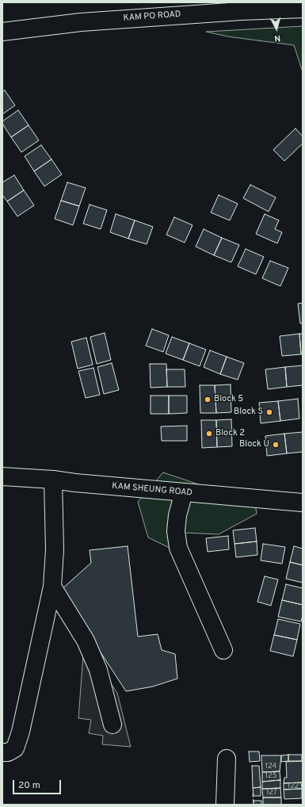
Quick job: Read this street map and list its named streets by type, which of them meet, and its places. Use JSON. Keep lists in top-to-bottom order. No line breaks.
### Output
{"streets":{"street":["KAM PO ROAD","KAM SHEUNG ROAD"]},"places":["Block 5","Block S","Block 2","Block U"],"house_numbers":["124","125","122","127"],"scale_bar":"20 m","north":"bottom"}
